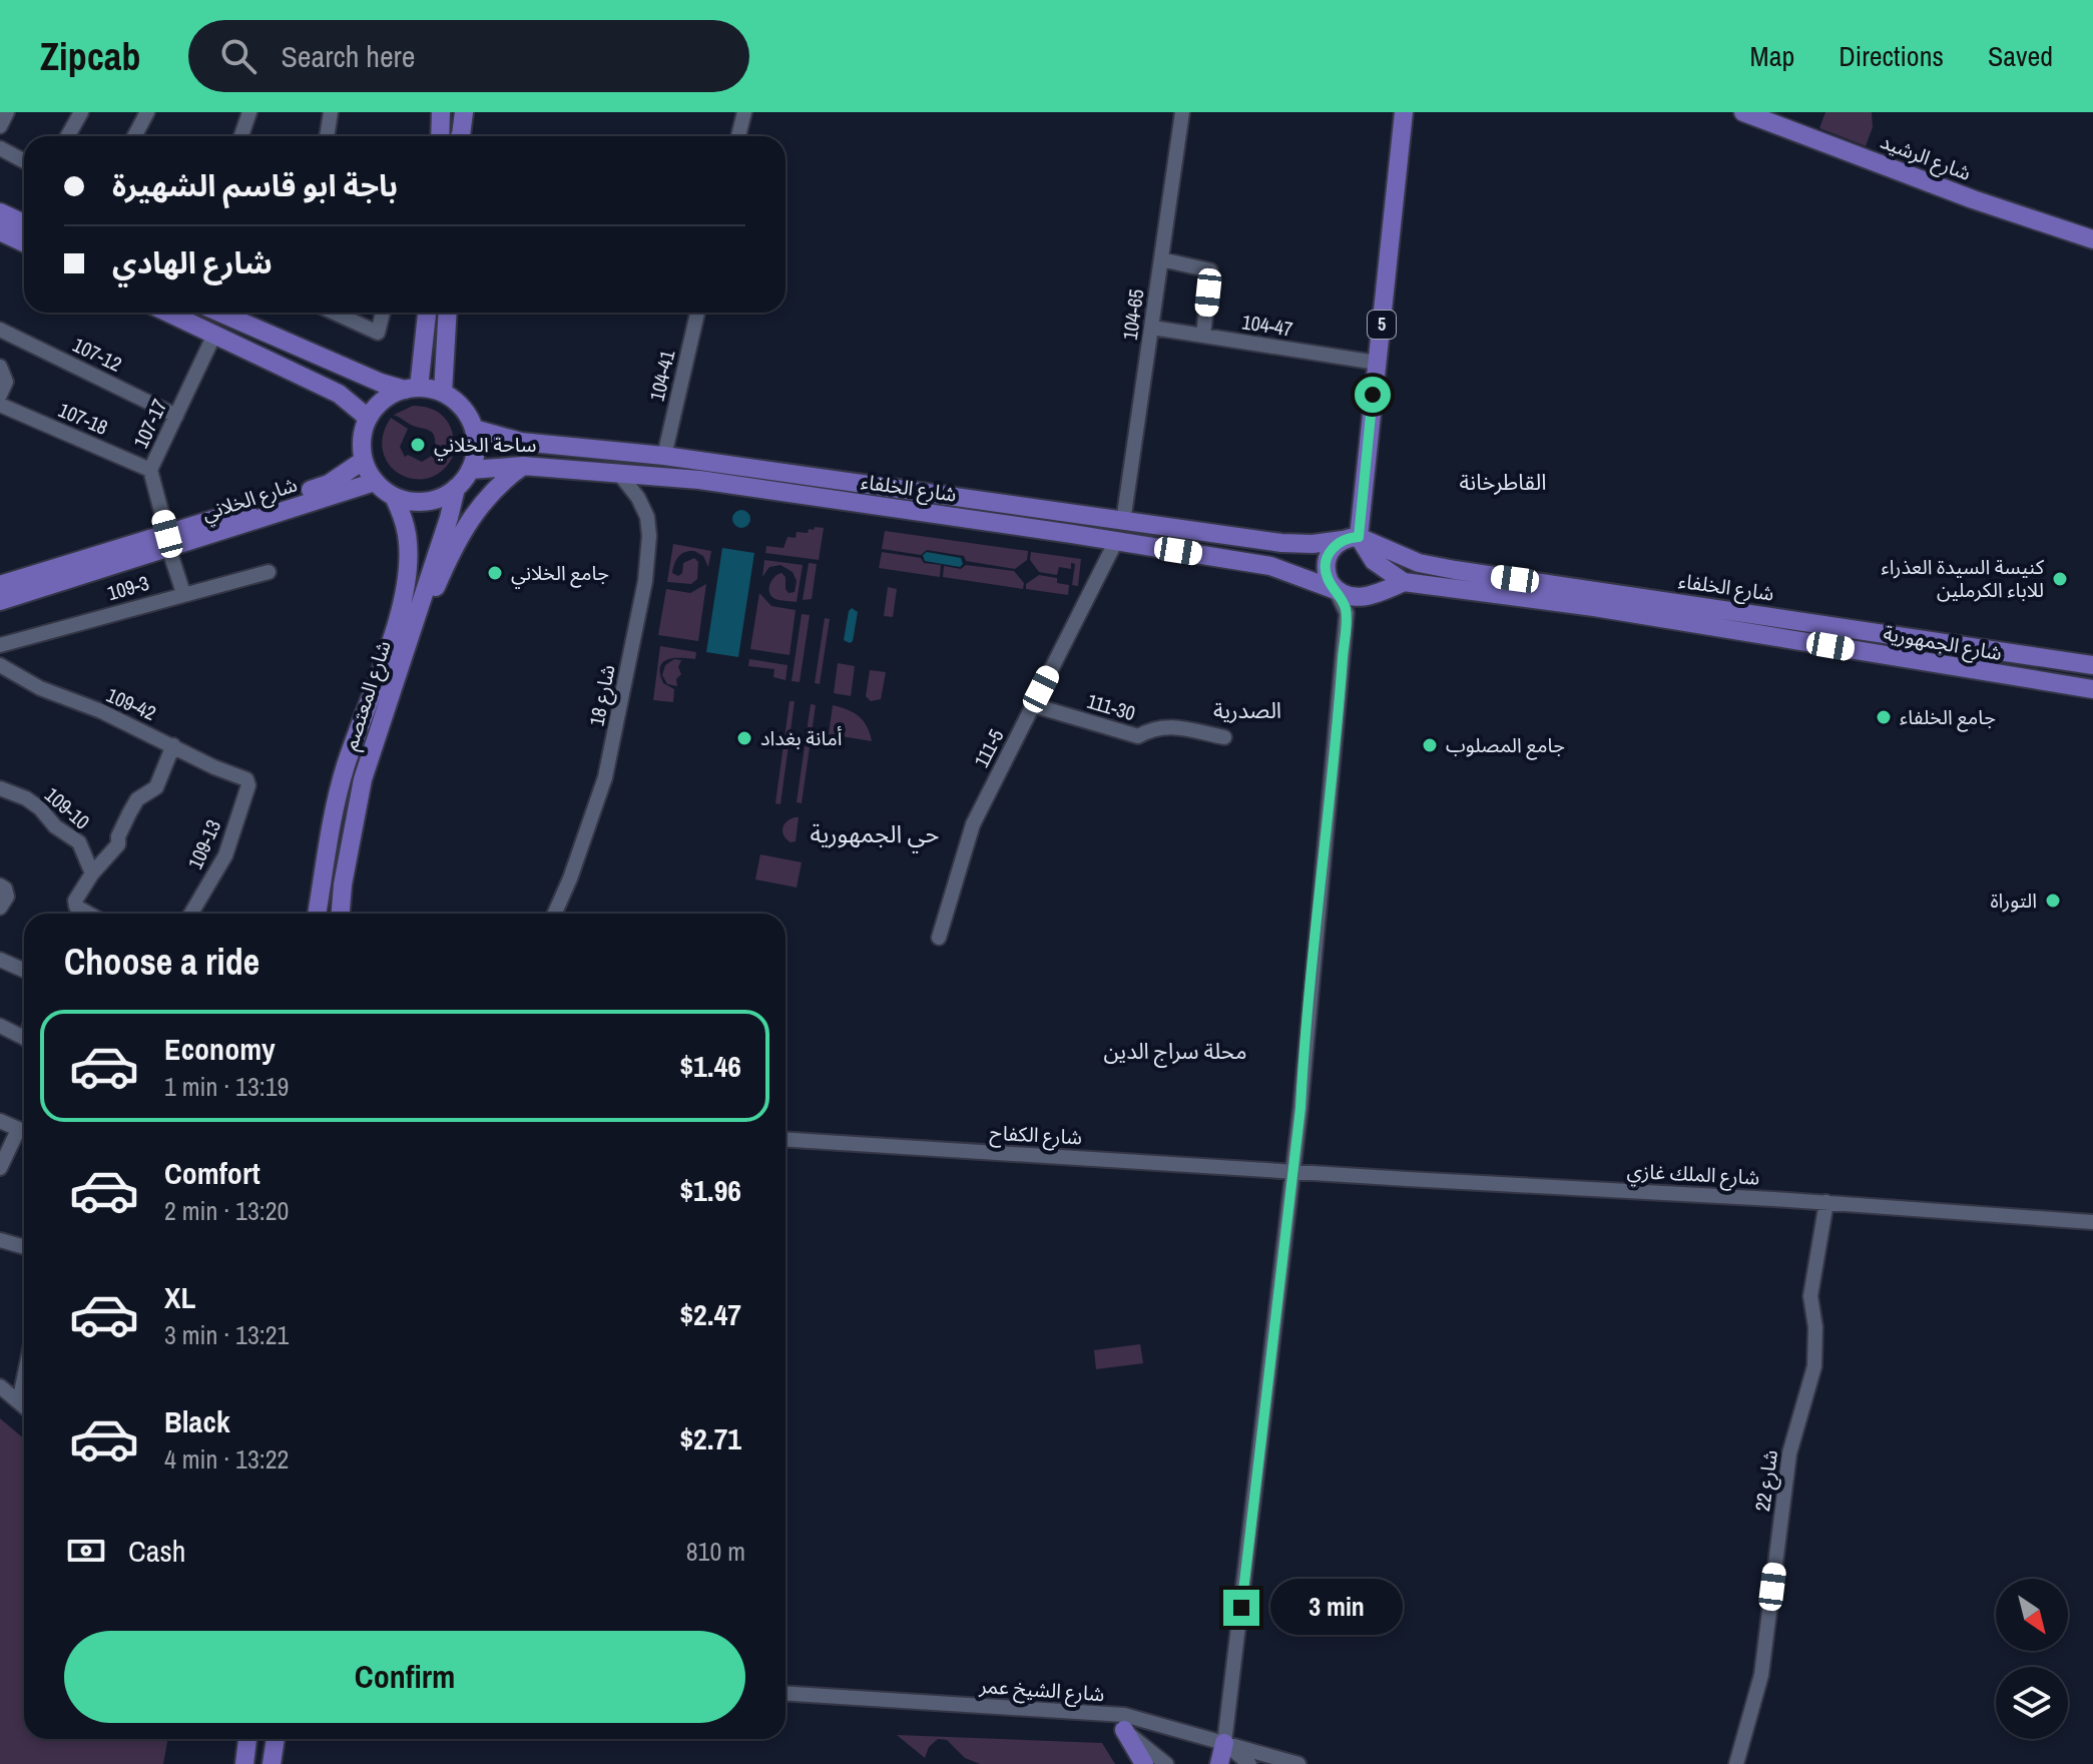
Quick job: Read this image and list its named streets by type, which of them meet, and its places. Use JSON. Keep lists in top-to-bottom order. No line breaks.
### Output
{"streets":{"main road":["شارع الرشيد","5","شارع الخلفاء","شارع الخلاني","شارع الجمهورية","شارع المعتصم"],"street":["104-65","104-47","107-12","104-41","107-18","107-17","109-3","شارع 18","109-42","111-30","111-5","109-10","109-13","شارع الكفاح","شارع الملك غازي","شارع 22","شارع الشيخ عمر"]},"crossings":[["104-65","104-47"],["104-65","شارع الخلفاء"],["5","104-47"],["5","شارع الخلفاء"],["107-12","107-17"],["104-41","شارع الخلفاء"],["107-18","107-17"],["107-17","شارع الخلاني"],["107-17","109-3"],["شارع الخلفاء","شارع الخلاني"],["شارع الخلفاء","شارع الجمهورية"],["شارع الخلفاء","شارع المعتصم"],["شارع الخلفاء","شارع 18"],["شارع الخلفاء","111-5"],["شارع الخلاني","شارع المعتصم"],["109-42","109-13"],["111-30","111-5"],["شارع الكفاح","شارع الملك غازي"],["شارع الملك غازي","شارع 22"]],"districts":["القاطرخانة","الصدرية","حي الجمهورية","محلة سراج الدين"],"places":["ساحة الخلاني","جامع الخلاني","كنيسة السيدة العذراء للاباء الكرملين","جامع الخلفاء","أمانة بغداد","جامع المصلوب","التوراة"],"north":"bottom right","page":{"header":"Zipcab","search":"Search here","nav":["Map","Directions","Saved"],"banner":["باجة ابو قاسم الشهيرة","شارع الهادي"],"heading":"Choose a ride","list":[{"name":"Economy","note":"1 min · 13:19","value":"$1.46"},{"name":"Comfort","note":"2 min · 13:20","value":"$1.96"},{"name":"XL","note":"3 min · 13:21","value":"$2.47"},{"name":"Black","note":"4 min · 13:22","value":"$2.71"}],"pay":["Cash","810 m"],"bubble":"3 min","buttons":"Confirm"}}
